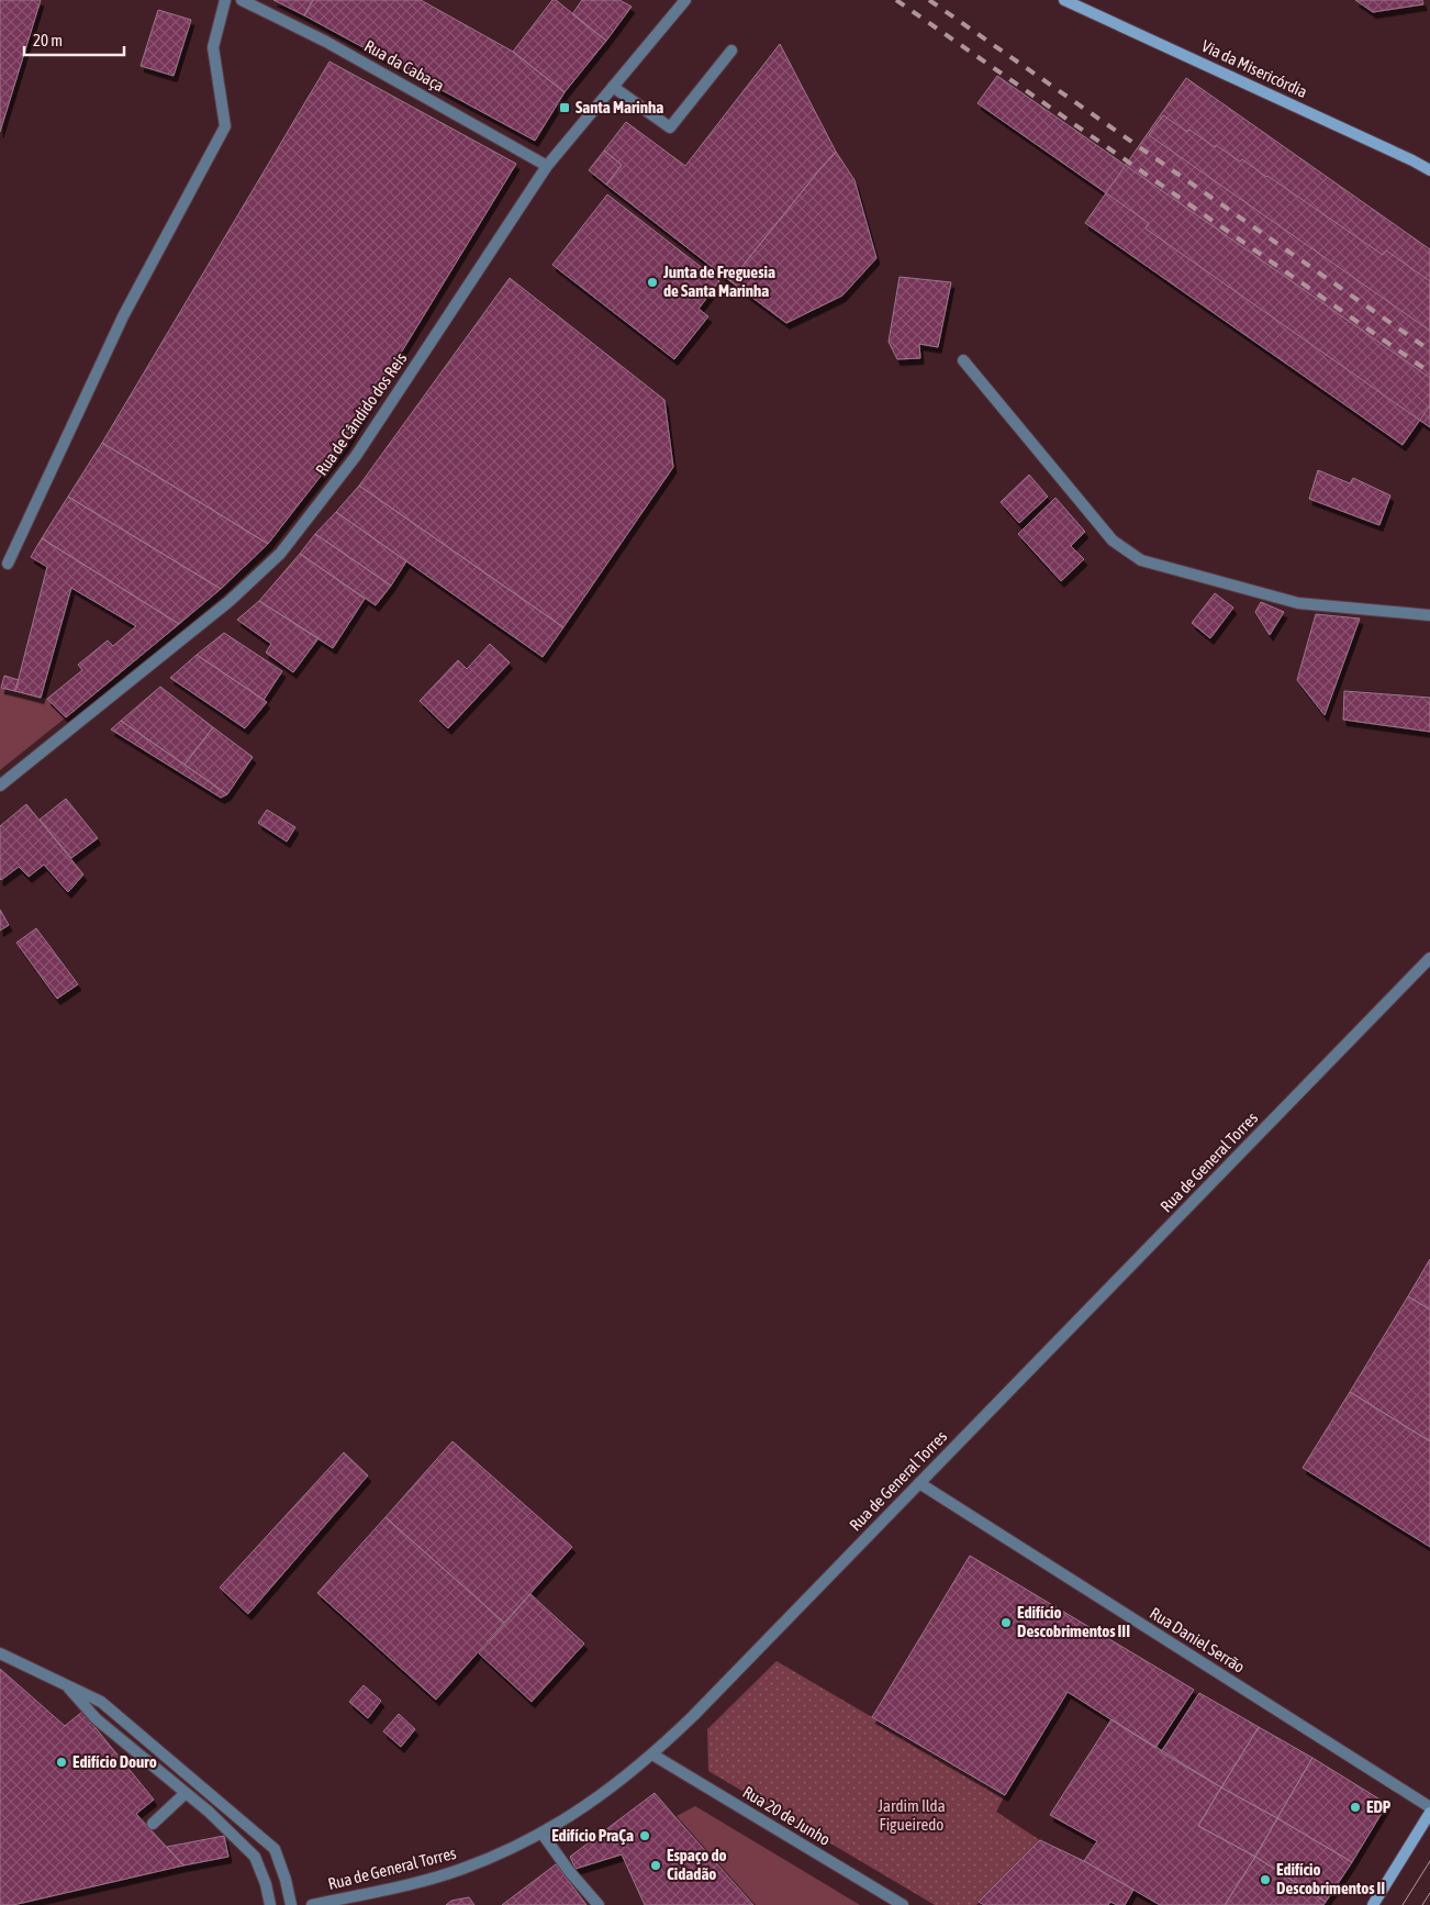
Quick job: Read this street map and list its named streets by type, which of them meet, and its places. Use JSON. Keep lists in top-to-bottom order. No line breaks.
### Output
{"streets":{"main road":["Via da Misericórdia"],"street":["Rua da Cabaça","Rua de Cândido dos Reis","Rua de General Torres","Rua Daniel Serrão","Rua 20 de Junho"]},"crossings":[["Rua da Cabaça","Rua de Cândido dos Reis"],["Rua de General Torres","Rua Daniel Serrão"],["Rua de General Torres","Rua 20 de Junho"]],"parks":["Jardim Ilda Figueiredo"],"places":{"transit":["Santa Marinha"],"other":["Junta de Freguesia de Santa Marinha","Edifício Descobrimentos III","Edifício Douro","EDP","Edifício PraÇa","Espaço do Cidadão","Edifício Descobrimentos II"]},"scale_bar":"20 m"}
